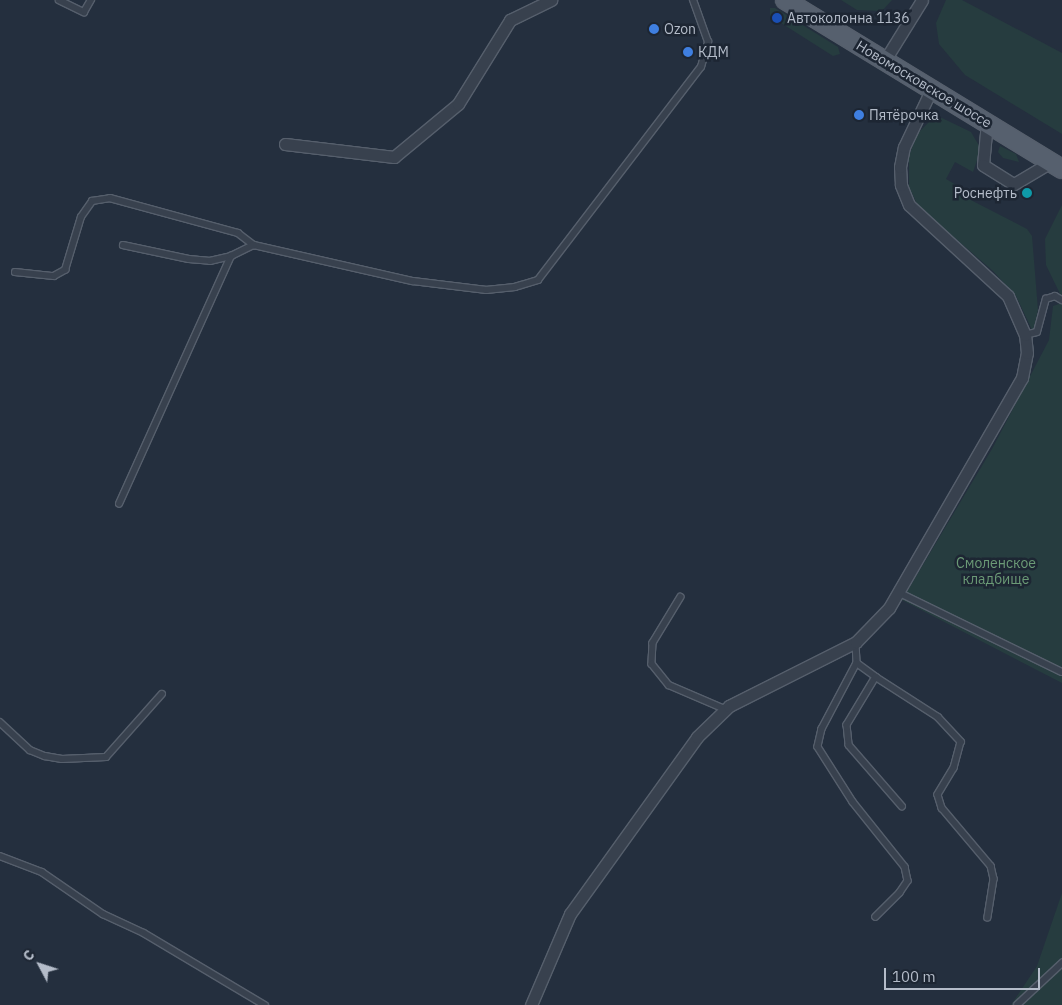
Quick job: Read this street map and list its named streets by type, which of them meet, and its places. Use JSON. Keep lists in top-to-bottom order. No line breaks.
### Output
{"streets":{"main road":["Новомосковское шоссе"]},"parks":["Смоленское кладбище"],"places":["Автоколонна 1136","Ozon","КДМ","Пятёрочка","Роснефть"],"scale_bar":"100 m","north":"top left"}
